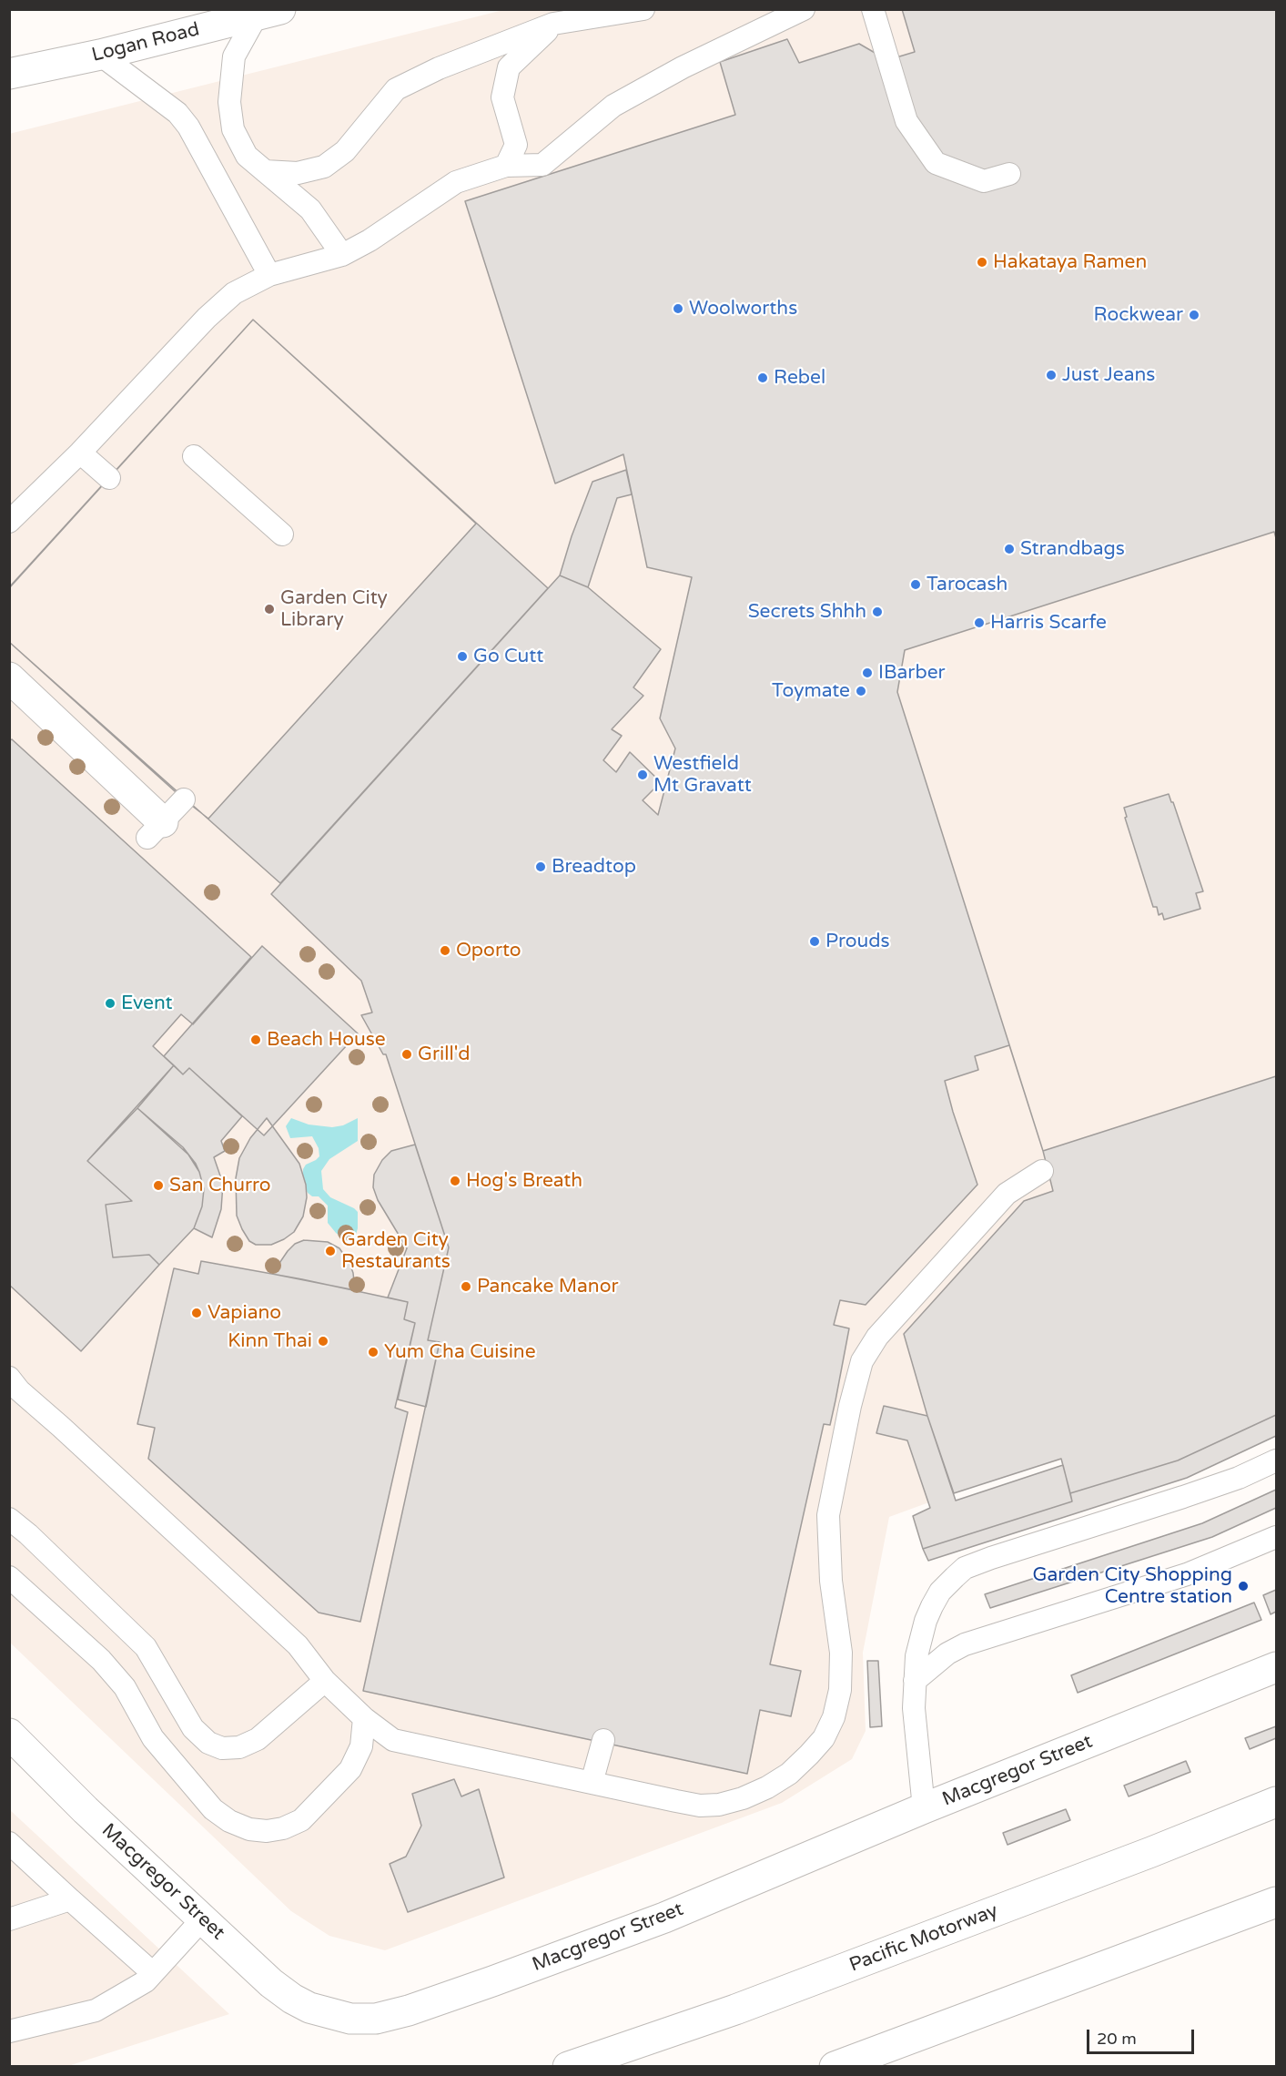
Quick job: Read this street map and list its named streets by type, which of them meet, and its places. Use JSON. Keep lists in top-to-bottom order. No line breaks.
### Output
{"streets":{"main road":["Logan Road","Macgregor Street","Pacific Motorway"]},"places":["Hakataya Ramen","Woolworths","Rockwear","Just Jeans","Rebel","Strandbags","Tarocash","Garden City Library","Secrets Shhh","Harris Scarfe","Go Cutt","IBarber","Toymate","Westfield Mt Gravatt","Breadtop","Prouds","Oporto","Event","Beach House","Grill'd","Hog's Breath","San Churro","Garden City Restaurants","Pancake Manor","Vapiano","Kinn Thai","Yum Cha Cuisine","Garden City Shopping Centre station"],"scale_bar":"20 m"}
